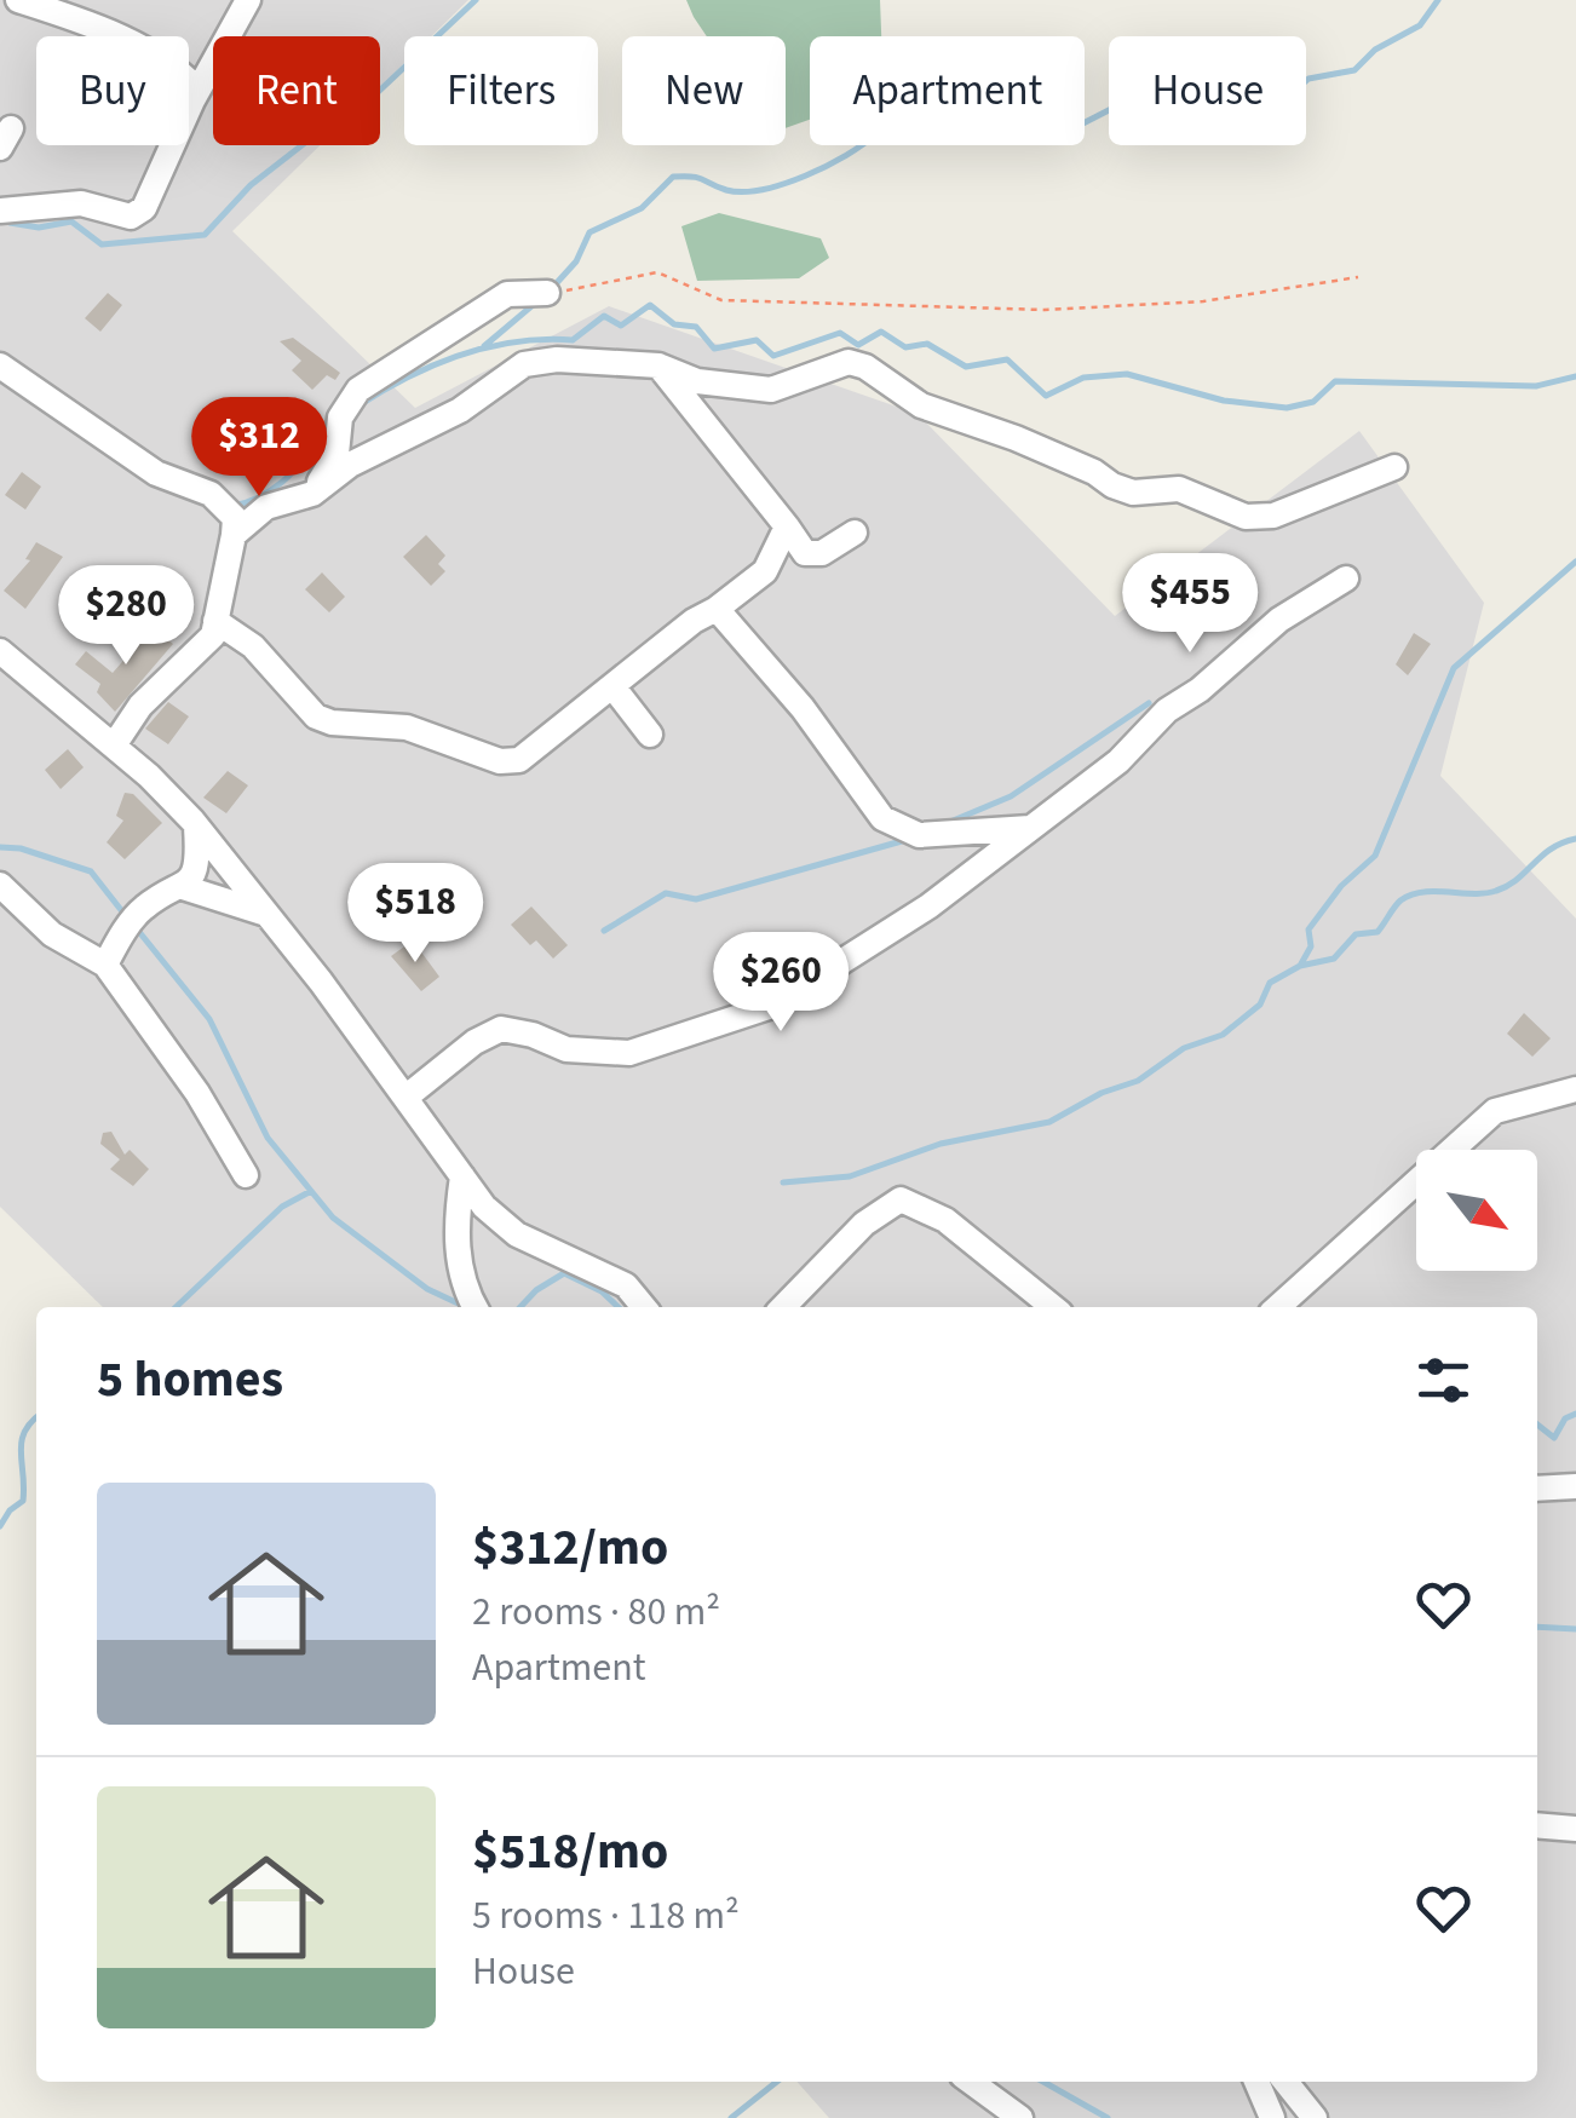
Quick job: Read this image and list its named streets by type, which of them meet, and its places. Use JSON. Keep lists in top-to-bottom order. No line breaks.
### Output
{"north":"bottom right","page":{"chip":["Buy","Rent","Filters","New","Apartment","House"],"price":["$312","$455","$280","$518","$260"],"heading":"5 homes","list":[{"name":"$312/mo","note":"2 rooms · 80 m² · Apartment"},{"name":"$518/mo","note":"5 rooms · 118 m² · House"}]}}
